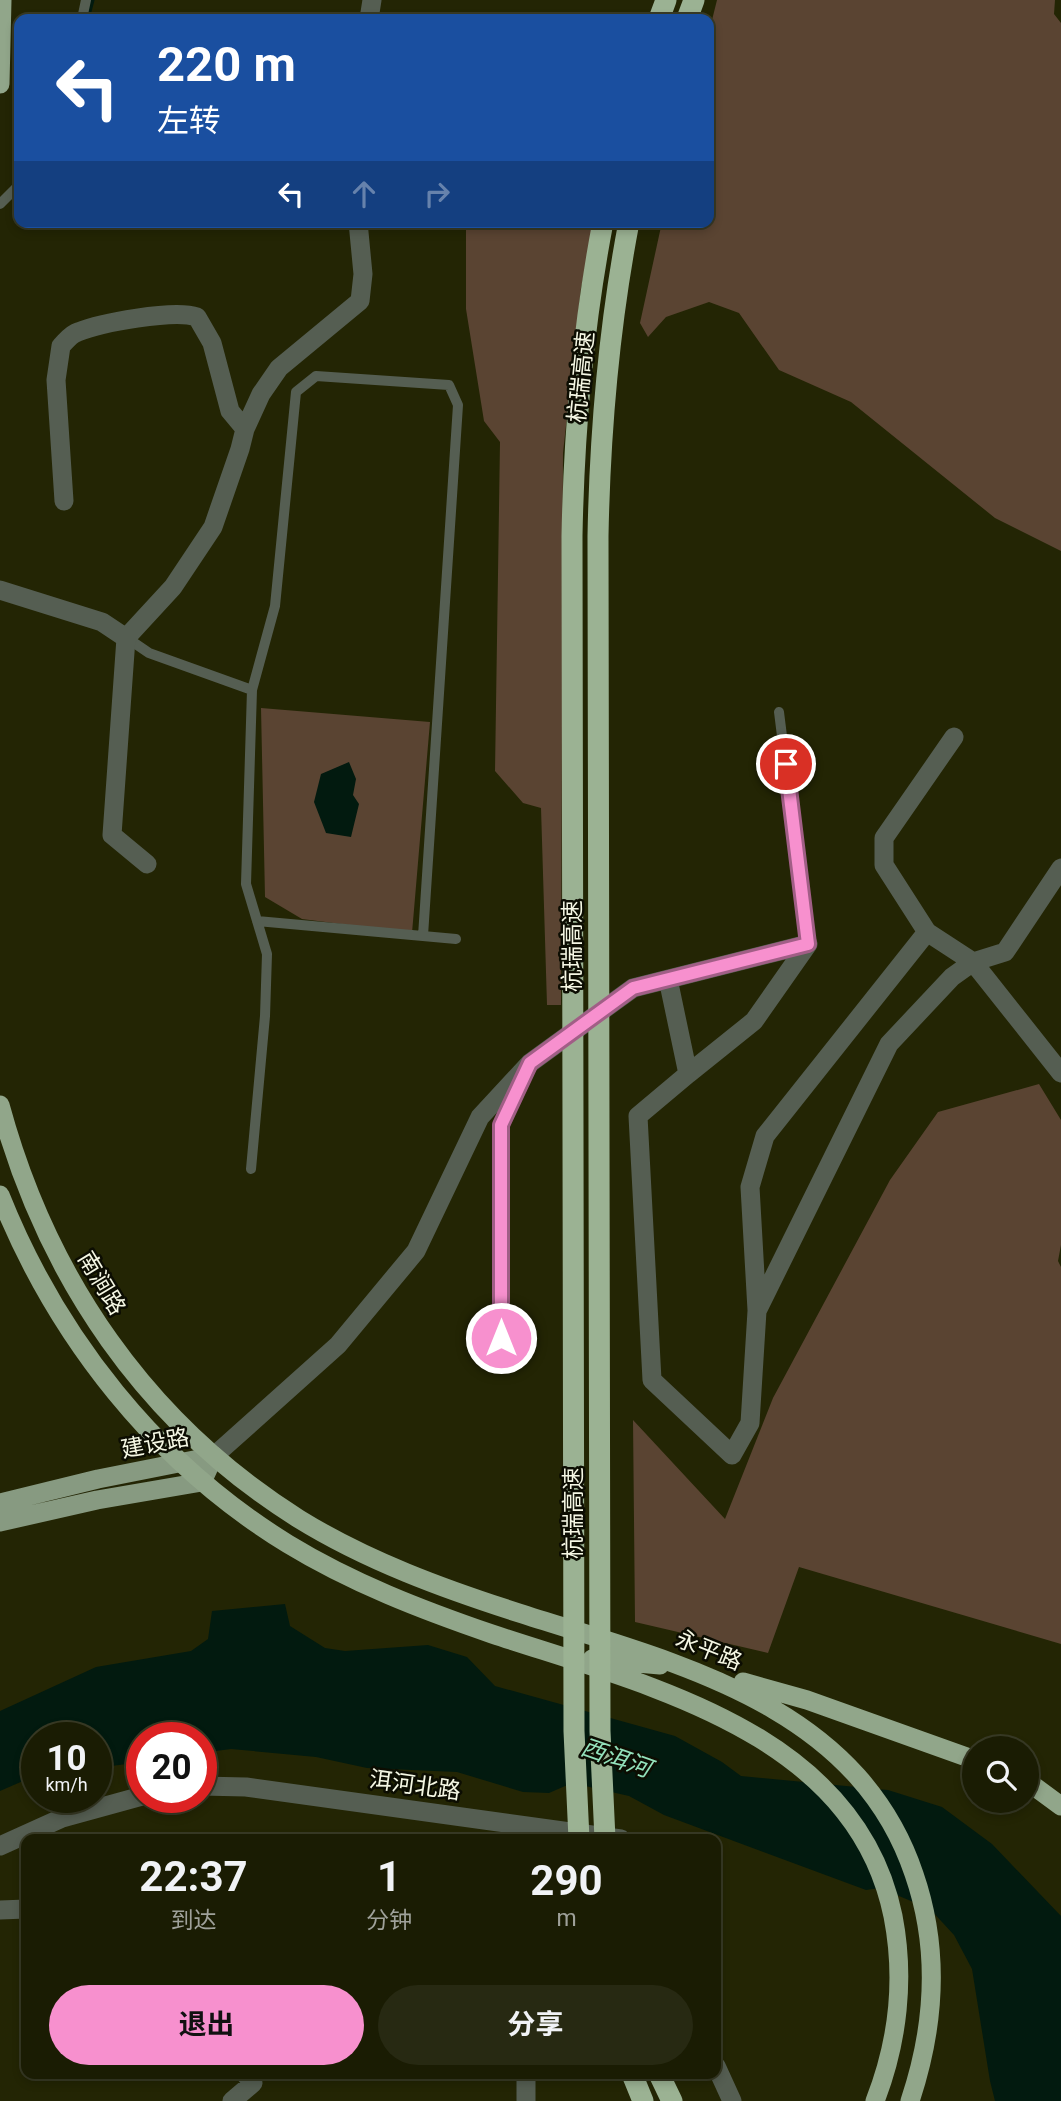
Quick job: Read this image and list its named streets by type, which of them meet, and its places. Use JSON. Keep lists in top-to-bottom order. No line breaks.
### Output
{"streets":{"highway":["杭瑞高速","南涧路","永平路"],"main road":["建设路"],"street":["洱河北路"]},"crossings":[["南涧路","建设路"],["南涧路","永平路"],["建设路","永平路"]],"water":["西洱河"],"page":{"turn":["220 m","左转"],"speed":"10 km/h","limit":"20","eta":["22:37","到达","1","分钟","290","m"],"buttons":["退出","分享"]}}
